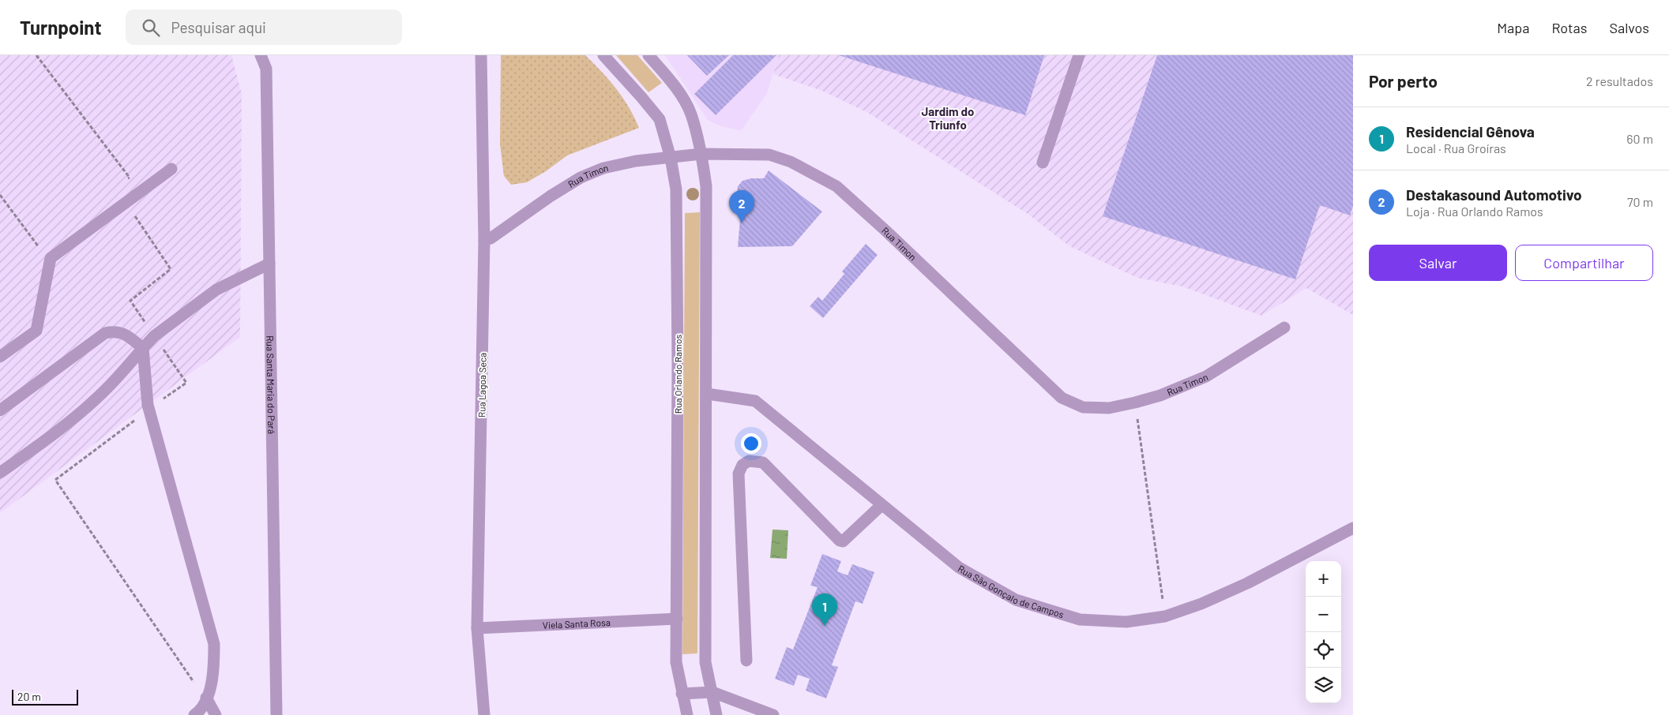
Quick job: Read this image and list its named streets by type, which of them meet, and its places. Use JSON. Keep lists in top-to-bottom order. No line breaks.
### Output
{"streets":{"street":["Rua Timon","Rua Orlando Ramos","Rua Santa Maria do Pará","Rua Lagoa Seca","Rua São Gonçalo de Campos","Viela Santa Rosa"]},"crossings":[["Rua Timon","Rua Orlando Ramos"],["Rua Timon","Rua Lagoa Seca"],["Rua Orlando Ramos","Viela Santa Rosa"],["Rua Lagoa Seca","Viela Santa Rosa"]],"districts":["Jardim do Triunfo"],"scale_bar":"20 m","page":{"header":"Turnpoint","search":"Pesquisar aqui","nav":["Mapa","Rotas","Salvos"],"heading":["Por perto","2 resultados"],"list":[{"mark":"1","name":"Residencial Gênova","note":"Local · Rua Groíras","value":"60 m"},{"mark":"2","name":"Destakasound Automotivo","note":"Loja · Rua Orlando Ramos","value":"70 m"}],"pins":["2","1"],"buttons":["Salvar","Compartilhar"],"map_buttons":["+","−"],"scale":"20 m"}}
